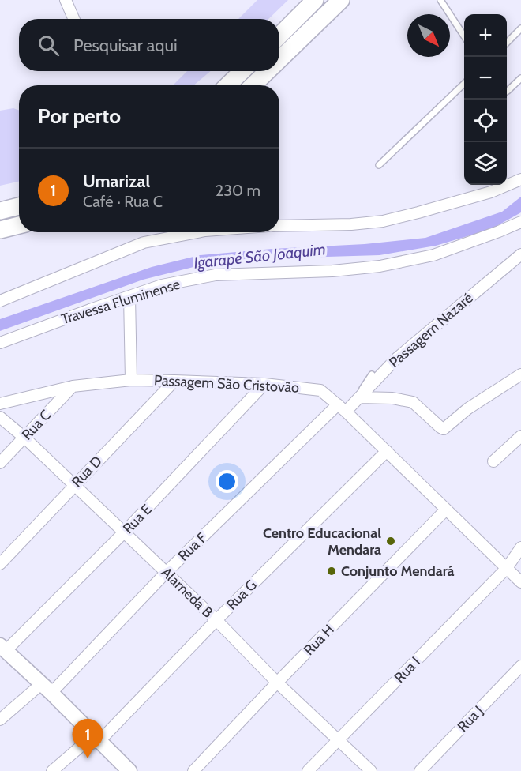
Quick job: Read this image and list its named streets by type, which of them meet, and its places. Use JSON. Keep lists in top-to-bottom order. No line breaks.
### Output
{"streets":{"street":["Travessa Fluminense","Passagem Nazaré","Passagem São Cristovão","Rua C","Rua D","Rua E","Rua F","Alameda B","Rua G","Rua H","Rua I","Rua J"]},"crossings":[["Passagem Nazaré","Passagem São Cristovão"],["Passagem São Cristovão","Rua C"],["Passagem São Cristovão","Rua D"],["Passagem São Cristovão","Rua E"],["Passagem São Cristovão","Rua F"],["Passagem São Cristovão","Rua G"],["Passagem São Cristovão","Rua H"],["Passagem São Cristovão","Rua I"],["Rua C","Alameda B"],["Rua D","Alameda B"],["Rua E","Alameda B"],["Rua F","Alameda B"],["Alameda B","Rua G"],["Alameda B","Rua H"],["Alameda B","Rua I"]],"water":["Igarapé São Joaquim"],"places":["Centro Educacional Mendara","Conjunto Mendará"],"north":"bottom right","page":{"map_buttons":["+","−"],"search":"Pesquisar aqui","heading":"Por perto","list":[{"mark":"1","name":"Umarizal","note":"Café · Rua C","value":"230 m"}],"pins":"1"}}
